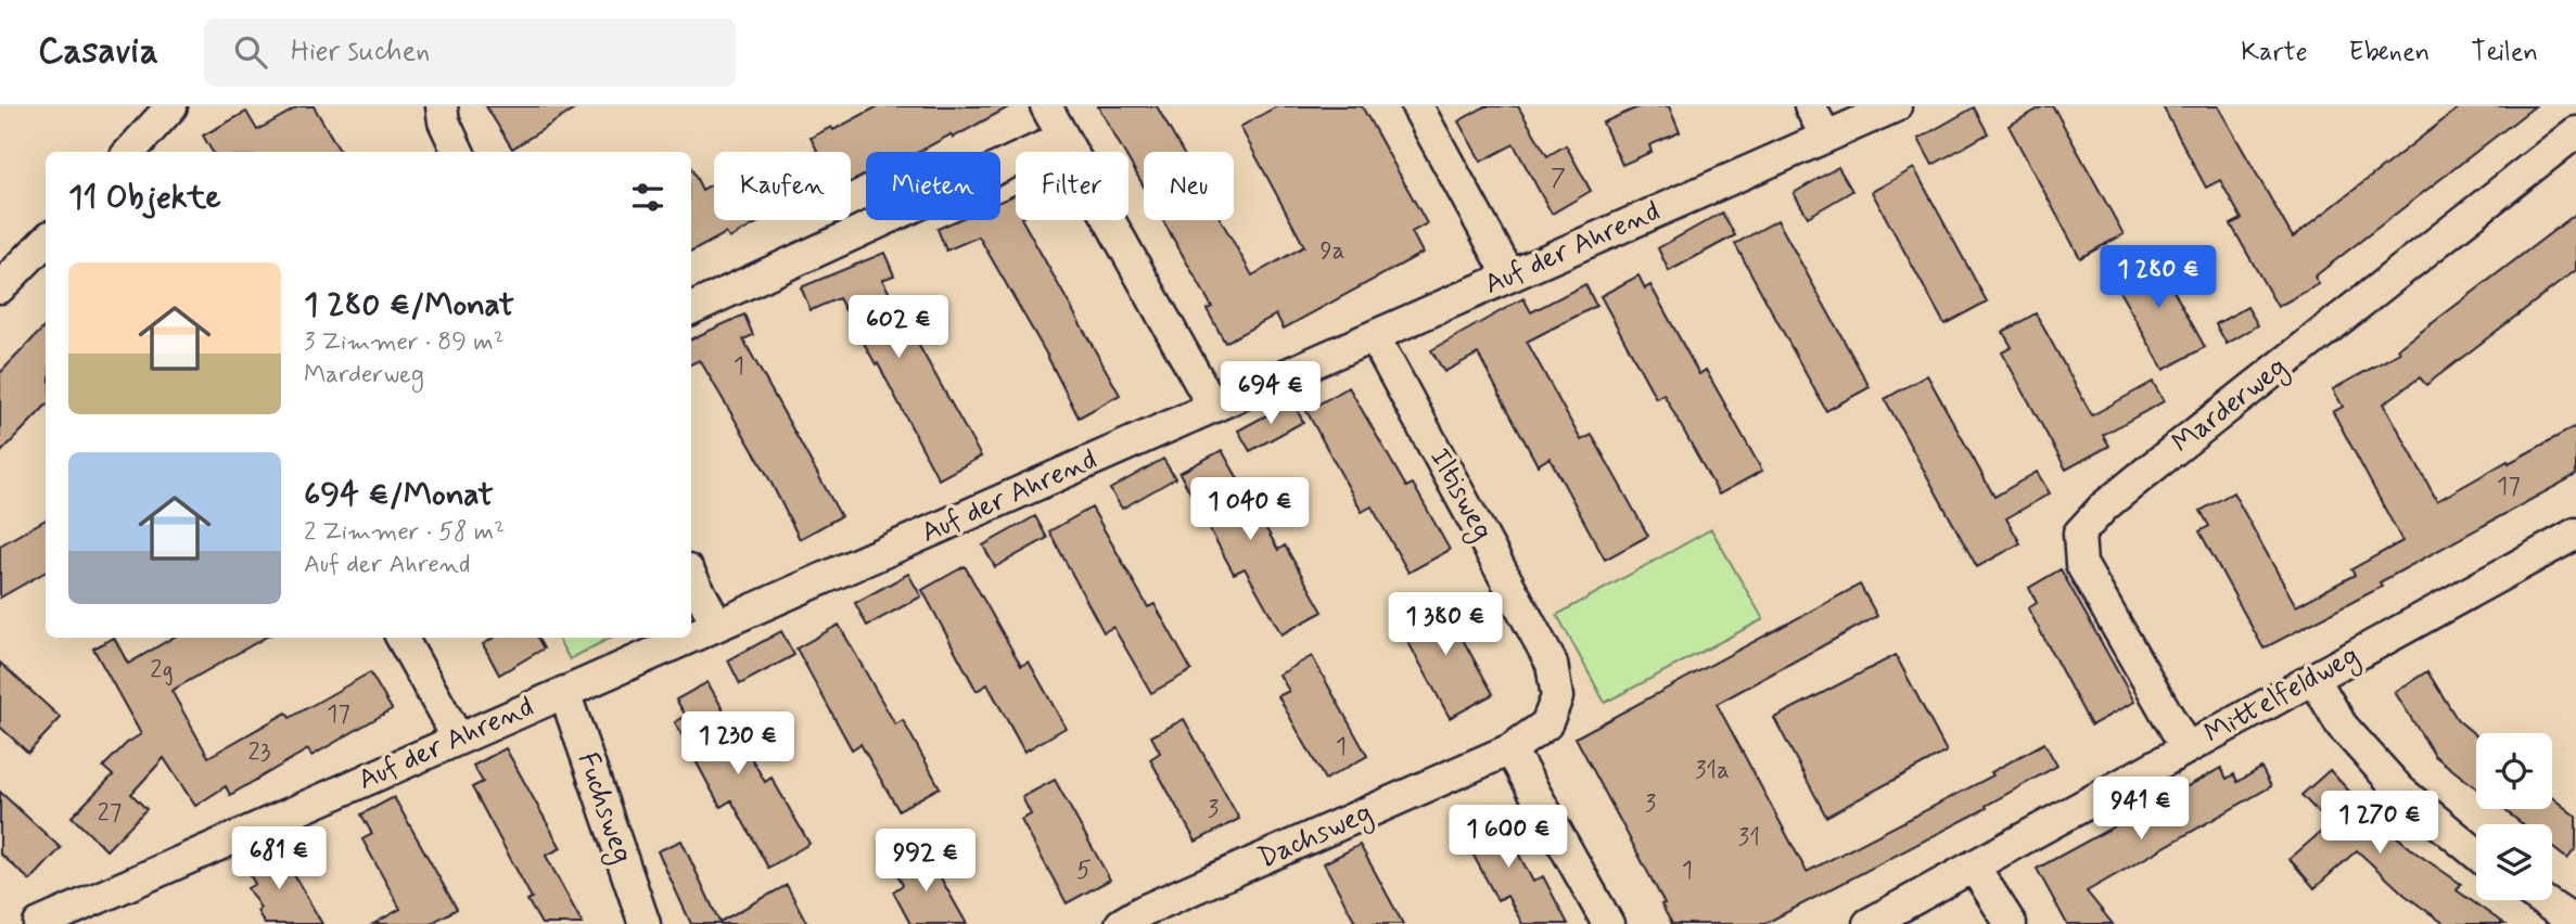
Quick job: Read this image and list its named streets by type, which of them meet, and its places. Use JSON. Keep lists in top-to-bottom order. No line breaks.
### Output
{"streets":{"street":["Auf der Ahrend","Marderweg","Iltisweg","Mittelfeldweg","Fuchsweg","Dachsweg"]},"crossings":[["Auf der Ahrend","Iltisweg"],["Auf der Ahrend","Fuchsweg"],["Marderweg","Mittelfeldweg"],["Iltisweg","Dachsweg"]],"house_numbers":["7","9a","1","17","2g","17","1","23","31a","3","3","27","31","5","1"],"page":{"header":"Casavia","search":"Hier suchen","nav":["Karte","Ebenen","Teilen"],"chip":["Kaufen","Mieten","Filter","Neu"],"heading":"11 Objekte","list":[{"name":"1 280 €/Monat","note":"3 Zimmer · 89 m² · Marderweg"},{"name":"694 €/Monat","note":"2 Zimmer · 58 m² · Auf der Ahrend"}],"price":["1 280 €","602 €","694 €","1 040 €","1 380 €","1 230 €","941 €","1 270 €","1 600 €","681 €","992 €"]}}
